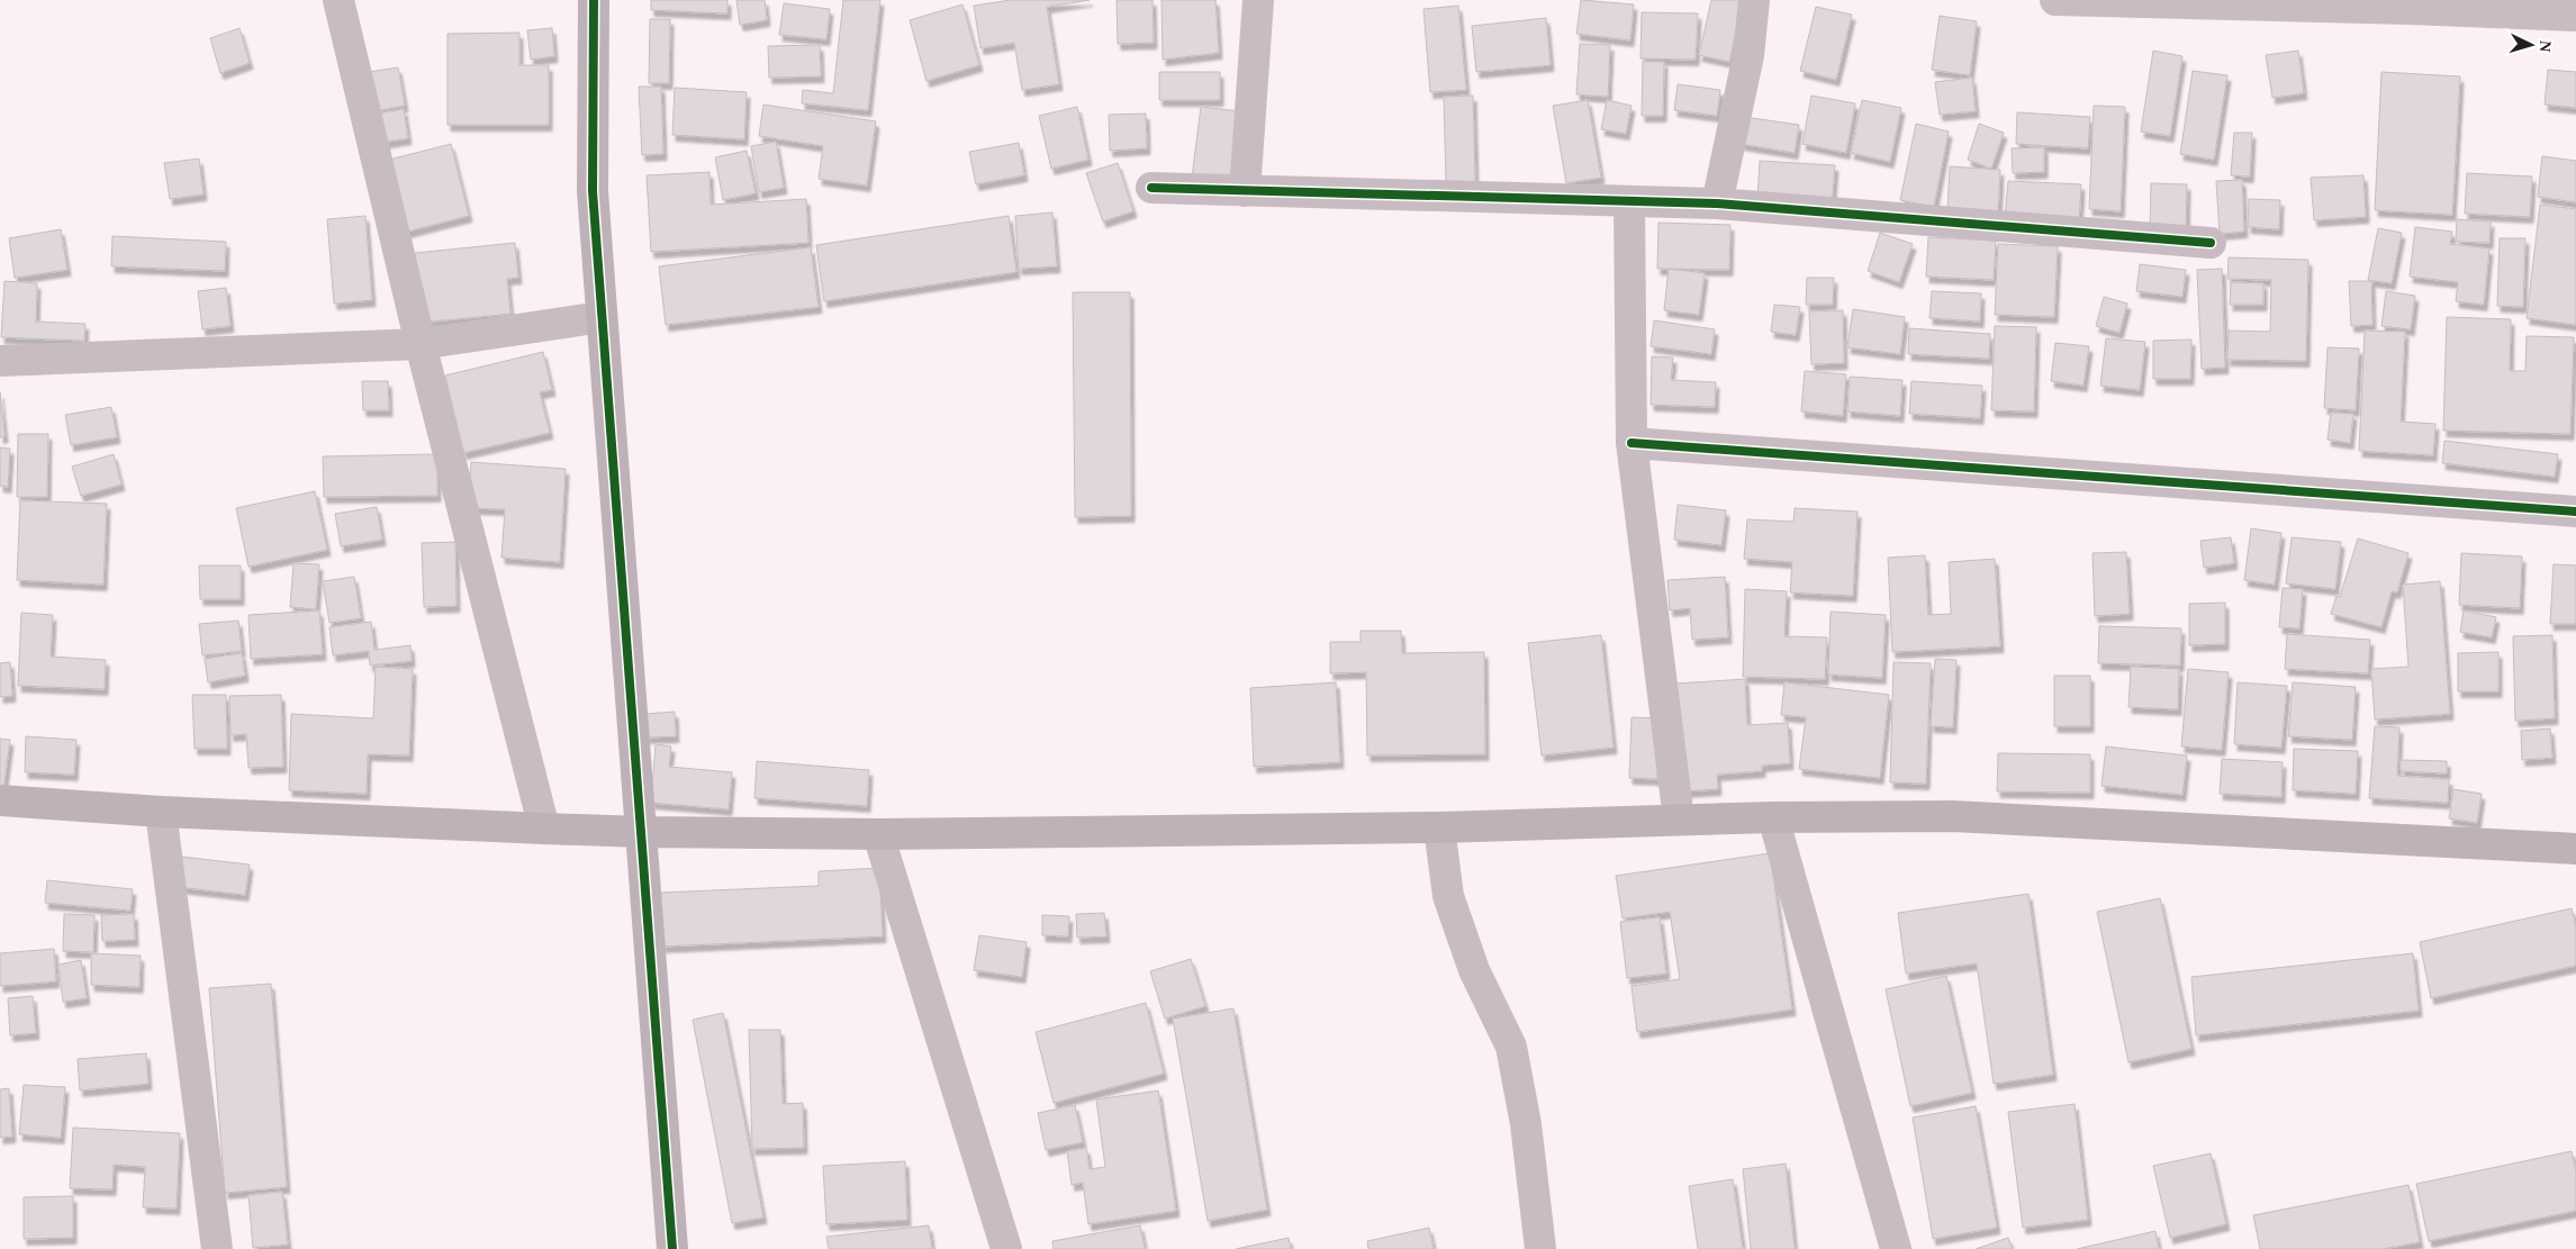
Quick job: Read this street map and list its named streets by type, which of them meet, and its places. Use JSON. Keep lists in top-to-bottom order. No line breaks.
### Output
{"north":"right"}
